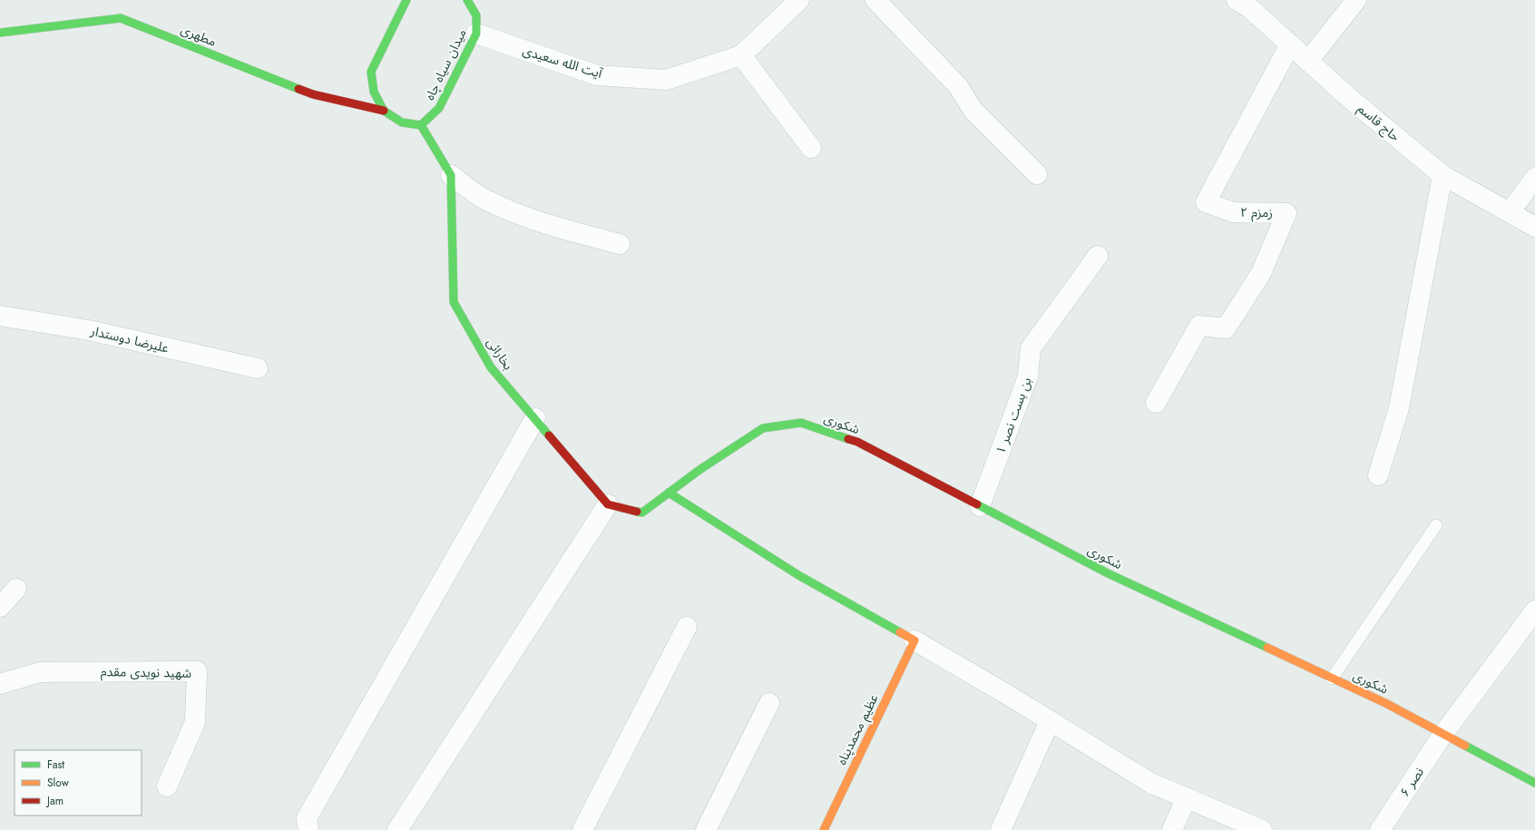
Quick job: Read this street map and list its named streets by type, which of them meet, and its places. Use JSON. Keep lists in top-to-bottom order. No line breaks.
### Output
{"streets":{"street":["مطهری","آیت الله سعیدی","میدان سیاه چاه","حاج قاسم","زمزم ۲","علیرضا دوستدار","بخارائی","بن بست نصر ۱","شکوری","شهید نویدی مقدم","عظیم محمدپناه","نصر ۶"]},"crossings":[["آیت الله سعیدی","میدان سیاه چاه"],["میدان سیاه چاه","بخارائی"],["حاج قاسم","زمزم ۲"],["بن بست نصر ۱","شکوری"],["شکوری","نصر ۶"]],"legend":["Fast","Slow","Jam"]}
